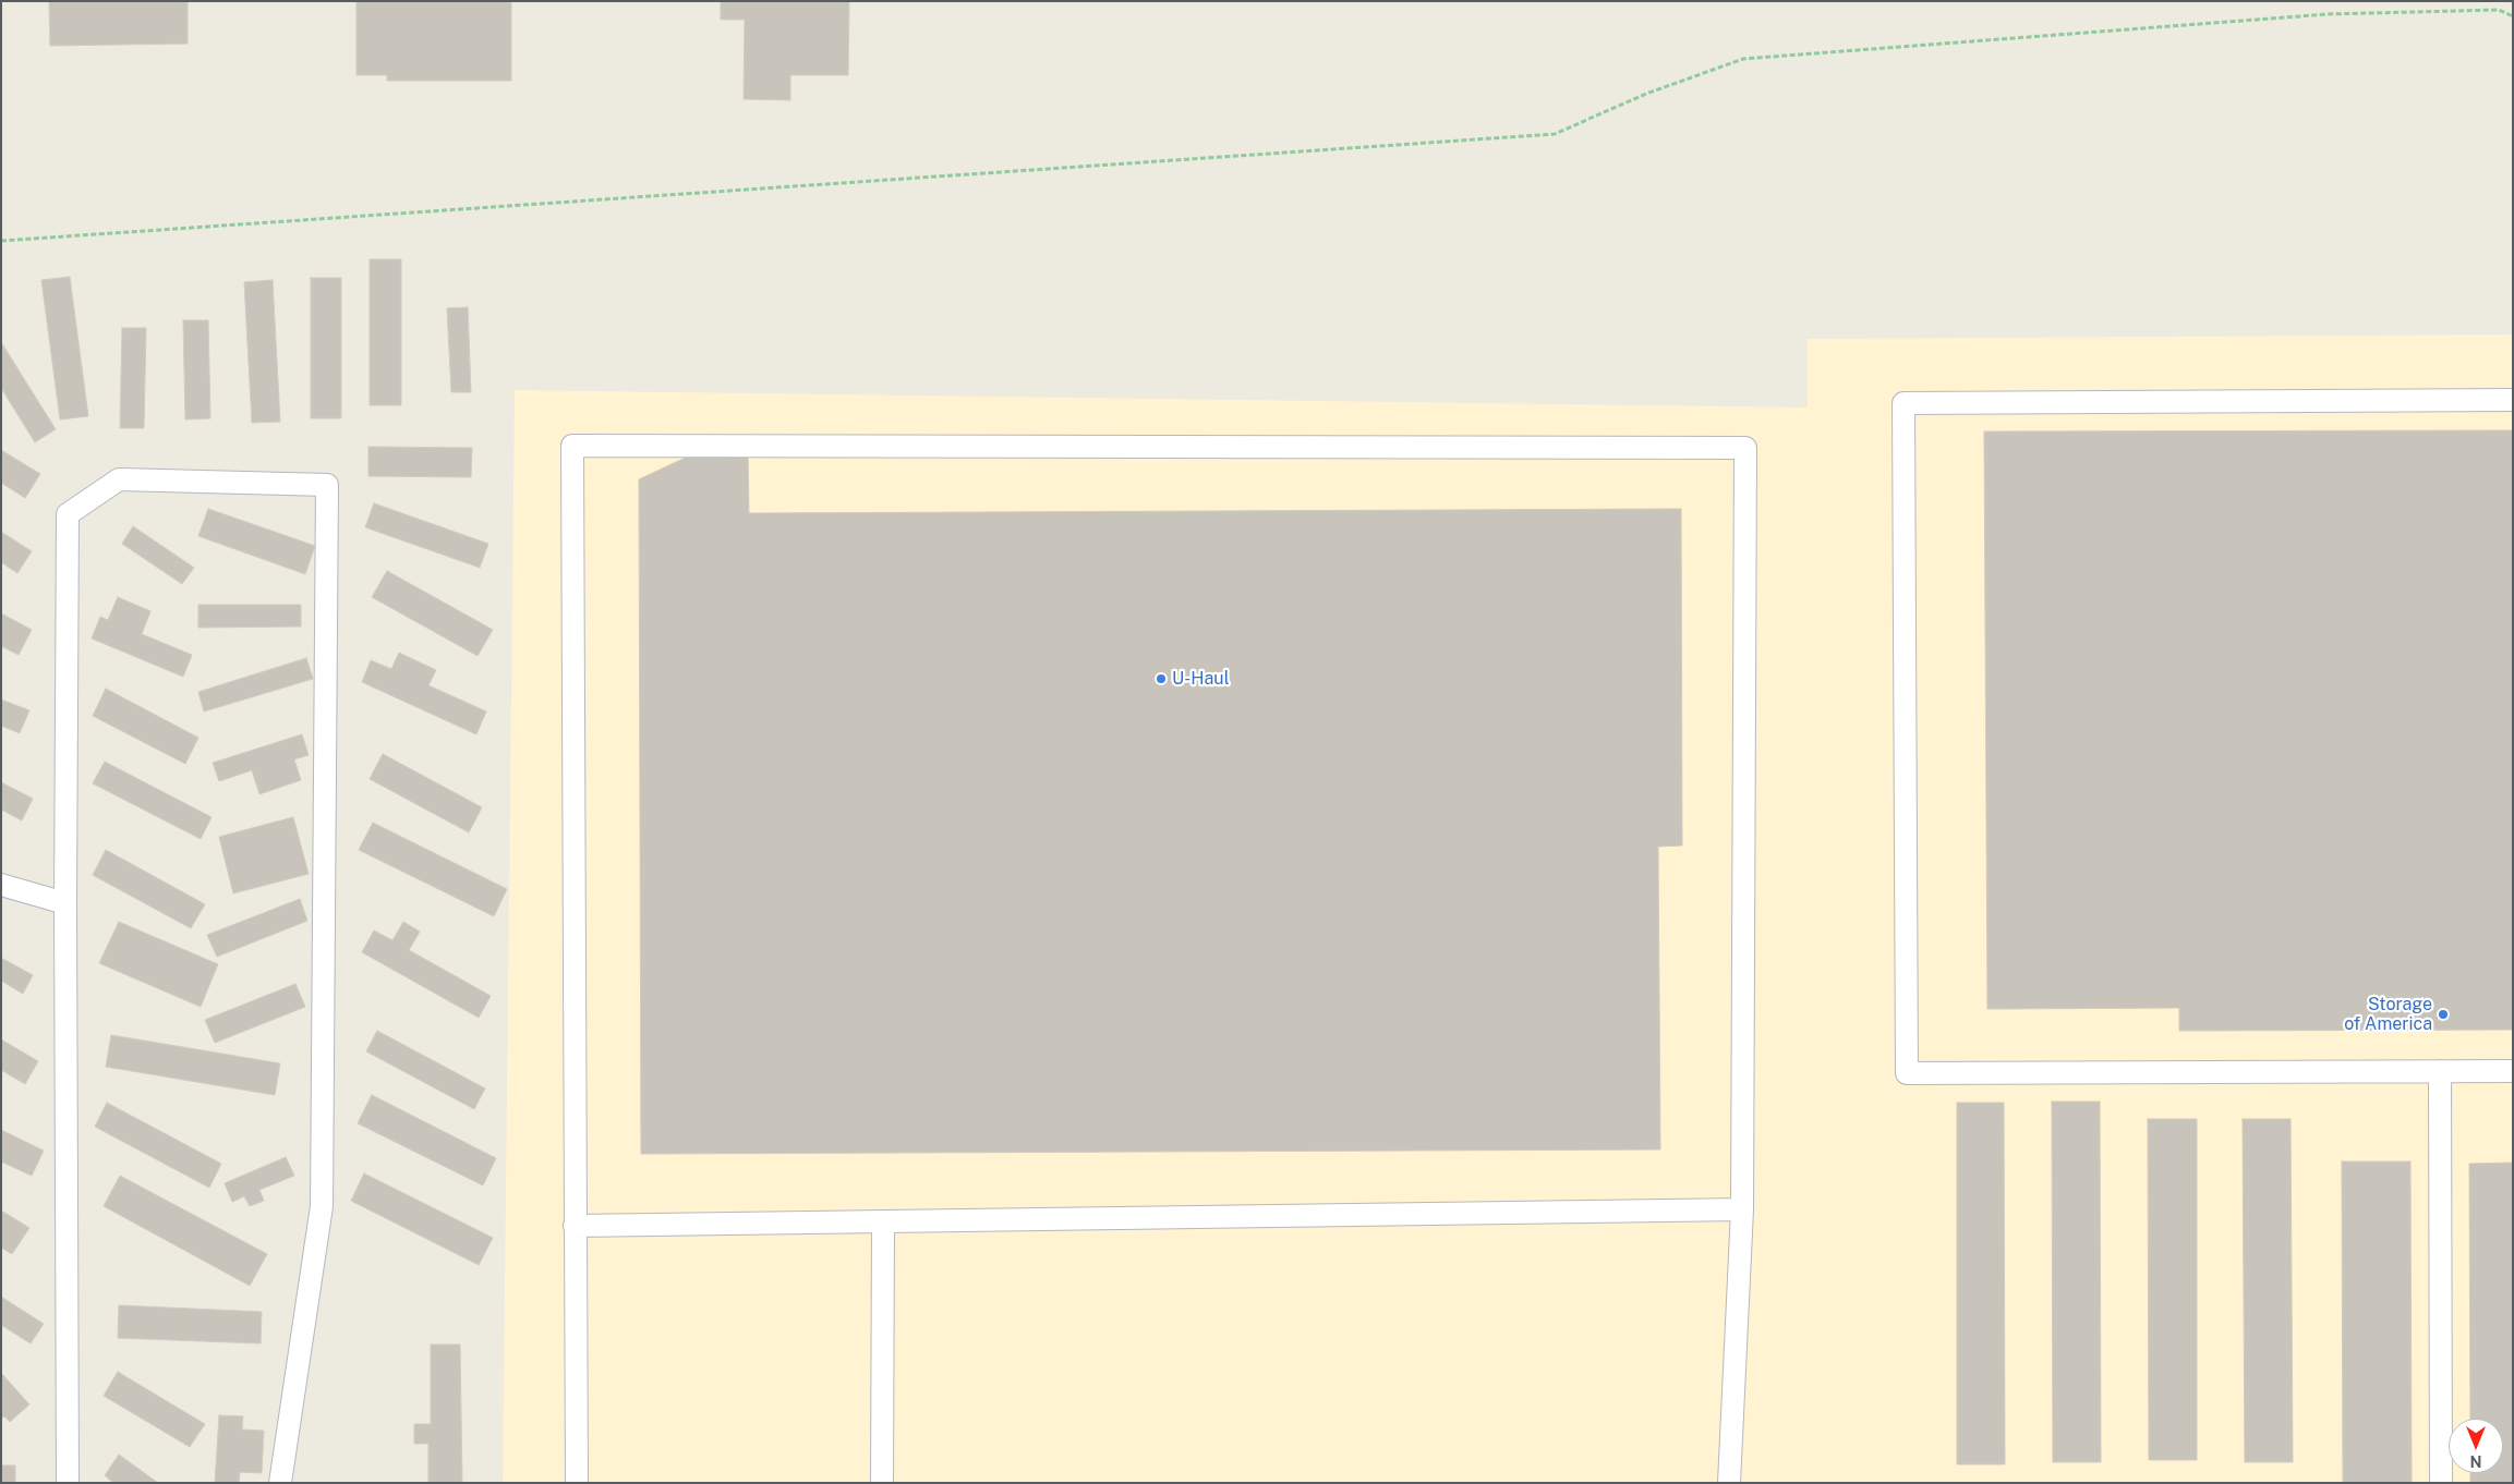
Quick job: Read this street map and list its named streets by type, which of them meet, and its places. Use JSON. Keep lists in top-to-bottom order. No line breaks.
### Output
{"places":["U-Haul","Storage of America"],"north":"bottom"}
